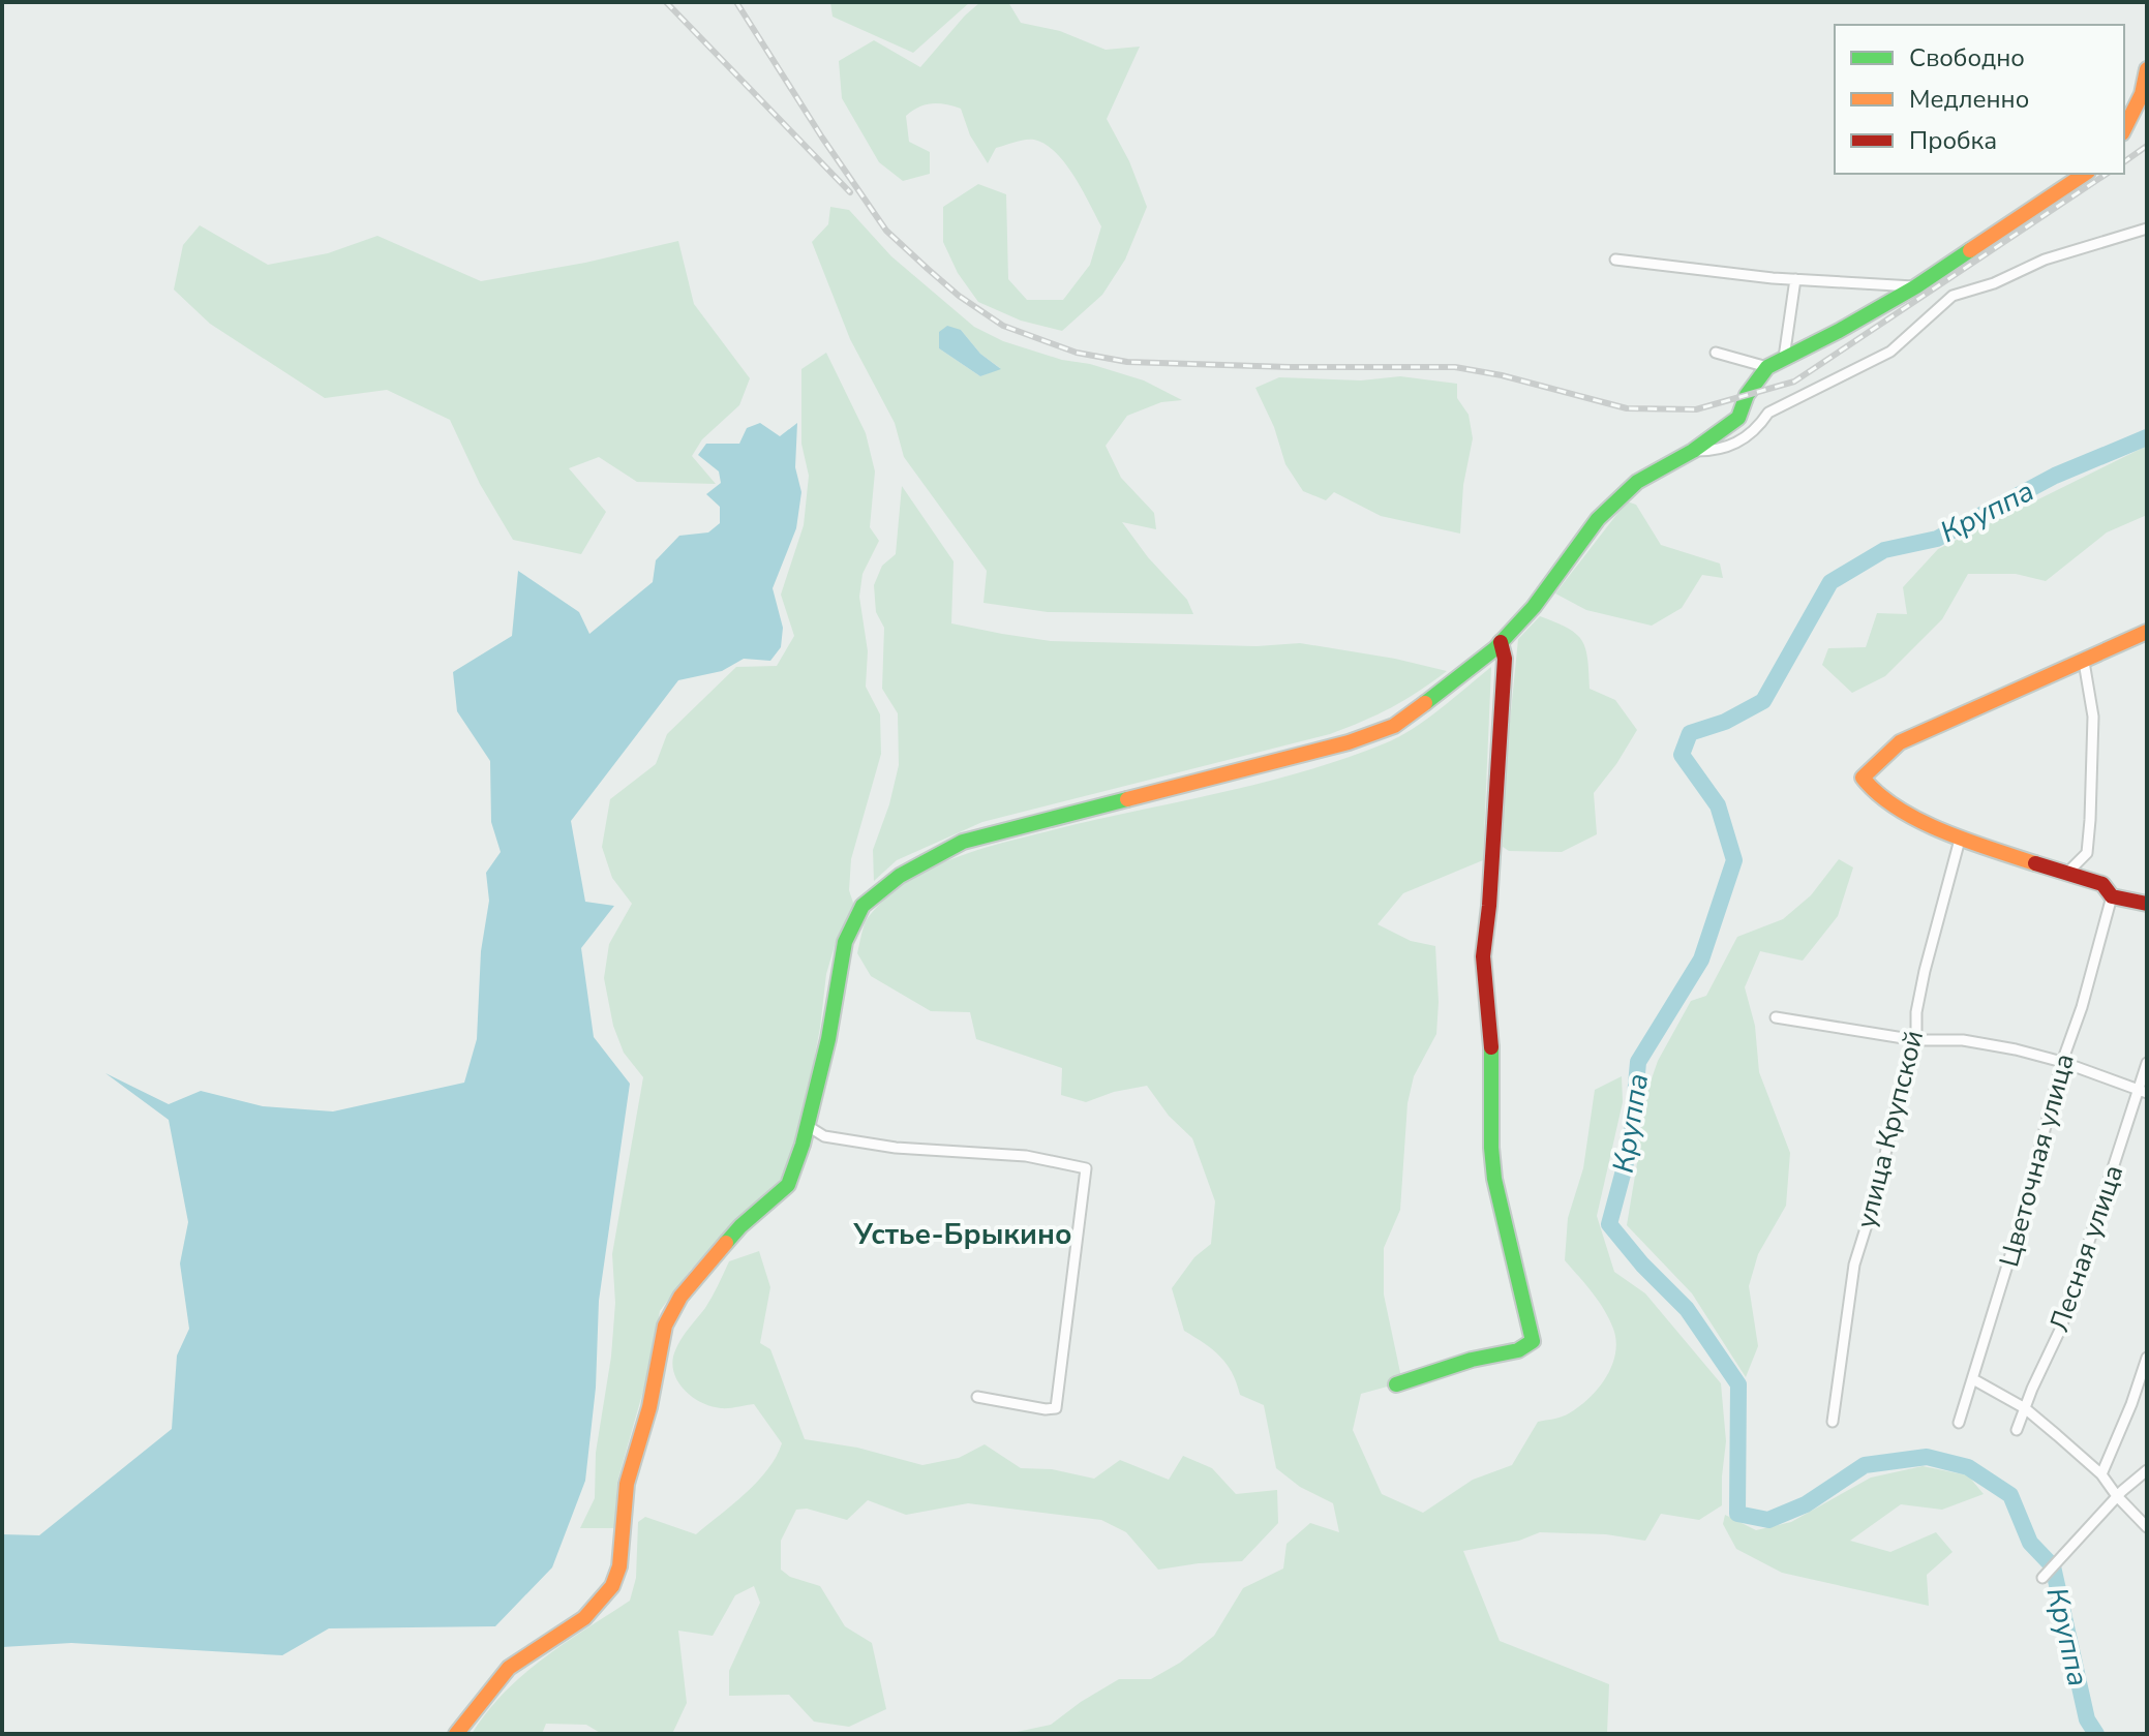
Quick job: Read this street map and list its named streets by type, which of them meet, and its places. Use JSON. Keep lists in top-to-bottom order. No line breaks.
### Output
{"streets":{"street":["улица Крупской","Цветочная улица","Лесная улица"]},"districts":["Устье-Брыкино"],"water":["Круппа"],"legend":["Свободно","Медленно","Пробка"]}
